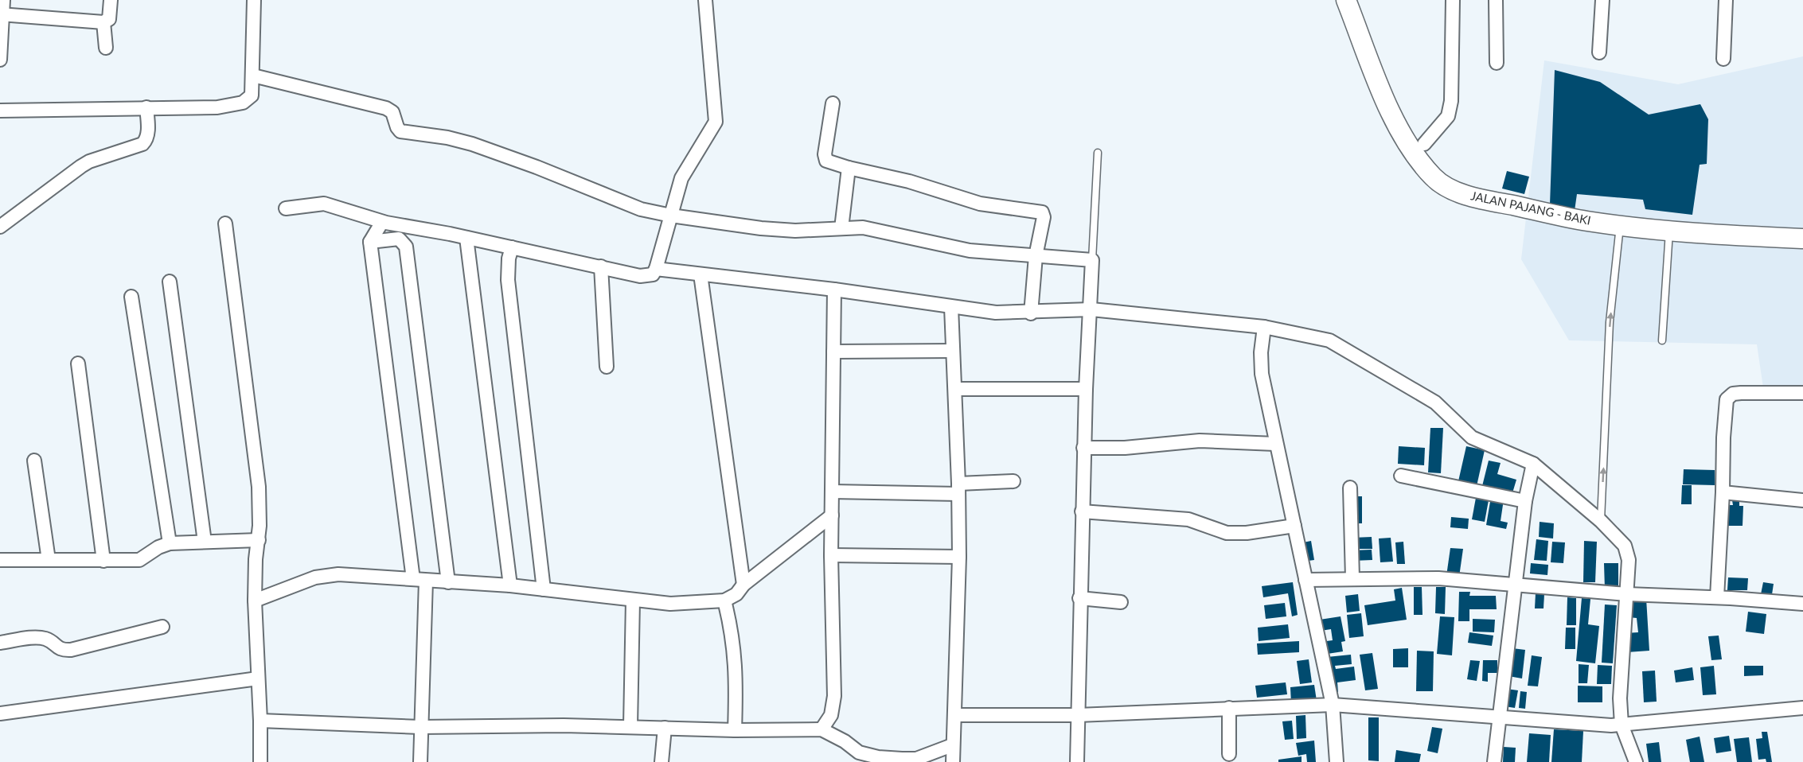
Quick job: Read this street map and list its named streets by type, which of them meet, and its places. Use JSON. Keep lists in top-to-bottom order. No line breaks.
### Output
{"streets":{"main road":["JALAN PAJANG - BAKI"]}}
